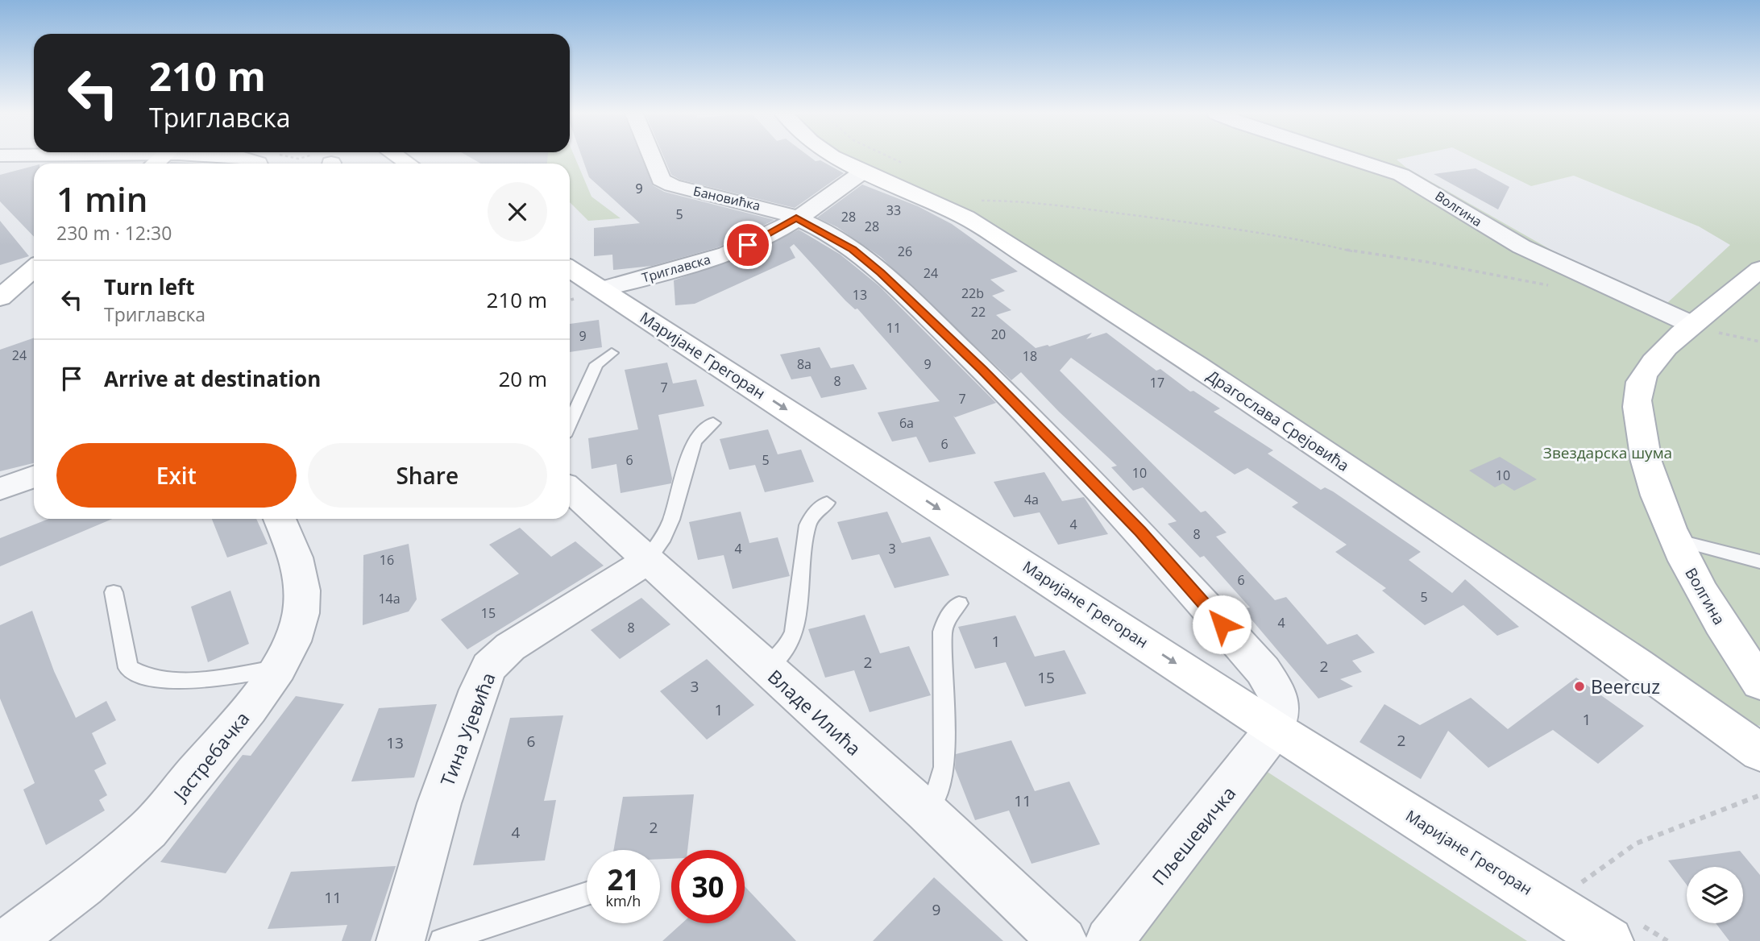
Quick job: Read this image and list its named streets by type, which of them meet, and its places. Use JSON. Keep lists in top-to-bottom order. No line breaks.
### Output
{"streets":{"street":["Бановићка","Волгина","Триглавска","Маријане Грегоран","Драгослава Срејовића","Владе Илића","Тина Ујевића","Јастребачка","Пљешевичка"]},"crossings":[["Бановићка","Триглавска"],["Триглавска","Маријане Грегоран"],["Триглавска","Драгослава Срејовића"],["Маријане Грегоран","Пљешевичка"],["Владе Илића","Тина Ујевића"]],"parks":["Звездарска шума"],"places":["Beercuz"],"house_numbers":["9","33","5","28","28","26","24","22b","13","22","11","20","9","24","18","8a","9","8","17","7","7","6a","6","6","5","10","10","4a","4","8","4","3","16","6","5","14a","15","4","8","1","2","2","15","3","1","1","2","6","13","11","2","4","11","9"],"page":{"turn":["210 m","Триглавска"],"heading":["1 min","230 m · 12:30"],"list":[{"name":"Turn left","note":"Триглавска","value":"210 m"},{"name":"Arrive at destination","value":"20 m"}],"buttons":["Exit","Share"],"speed":"21 km/h","limit":"30"}}
